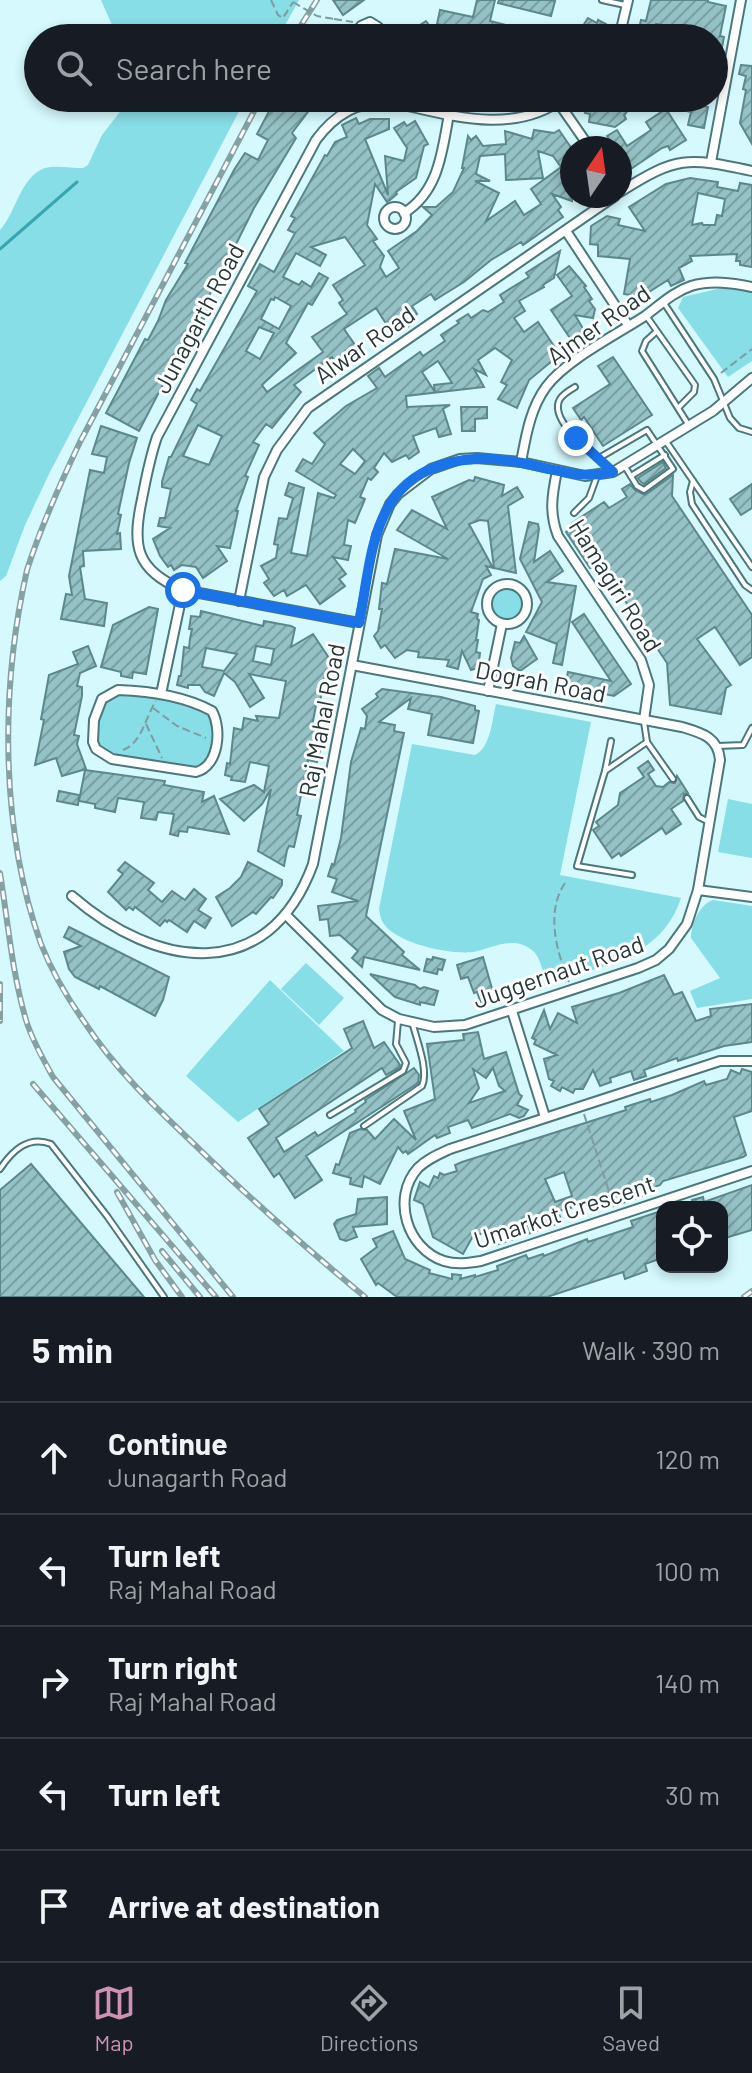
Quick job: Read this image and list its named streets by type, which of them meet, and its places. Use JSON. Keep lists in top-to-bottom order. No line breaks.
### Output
{"streets":{"street":["Junagarth Road","Ajmer Road","Alwar Road","Hamagiri Road","Dograh Road","Raj Mahal Road","Juggernaut Road","Umarkot Crescent"]},"crossings":[["Junagarth Road","Alwar Road"],["Junagarth Road","Raj Mahal Road"],["Ajmer Road","Raj Mahal Road"],["Hamagiri Road","Dograh Road"],["Hamagiri Road","Raj Mahal Road"],["Dograh Road","Raj Mahal Road"],["Dograh Road","Juggernaut Road"],["Raj Mahal Road","Juggernaut Road"]],"north":"top","page":{"search":"Search here","heading":["5 min","Walk · 390 m"],"list":[["Continue","Junagarth Road","120 m"],["Turn left","Raj Mahal Road","100 m"],["Turn right","Raj Mahal Road","140 m"],["Turn left","30 m"],"Arrive at destination"],"nav":["Map","Directions","Saved"]}}
